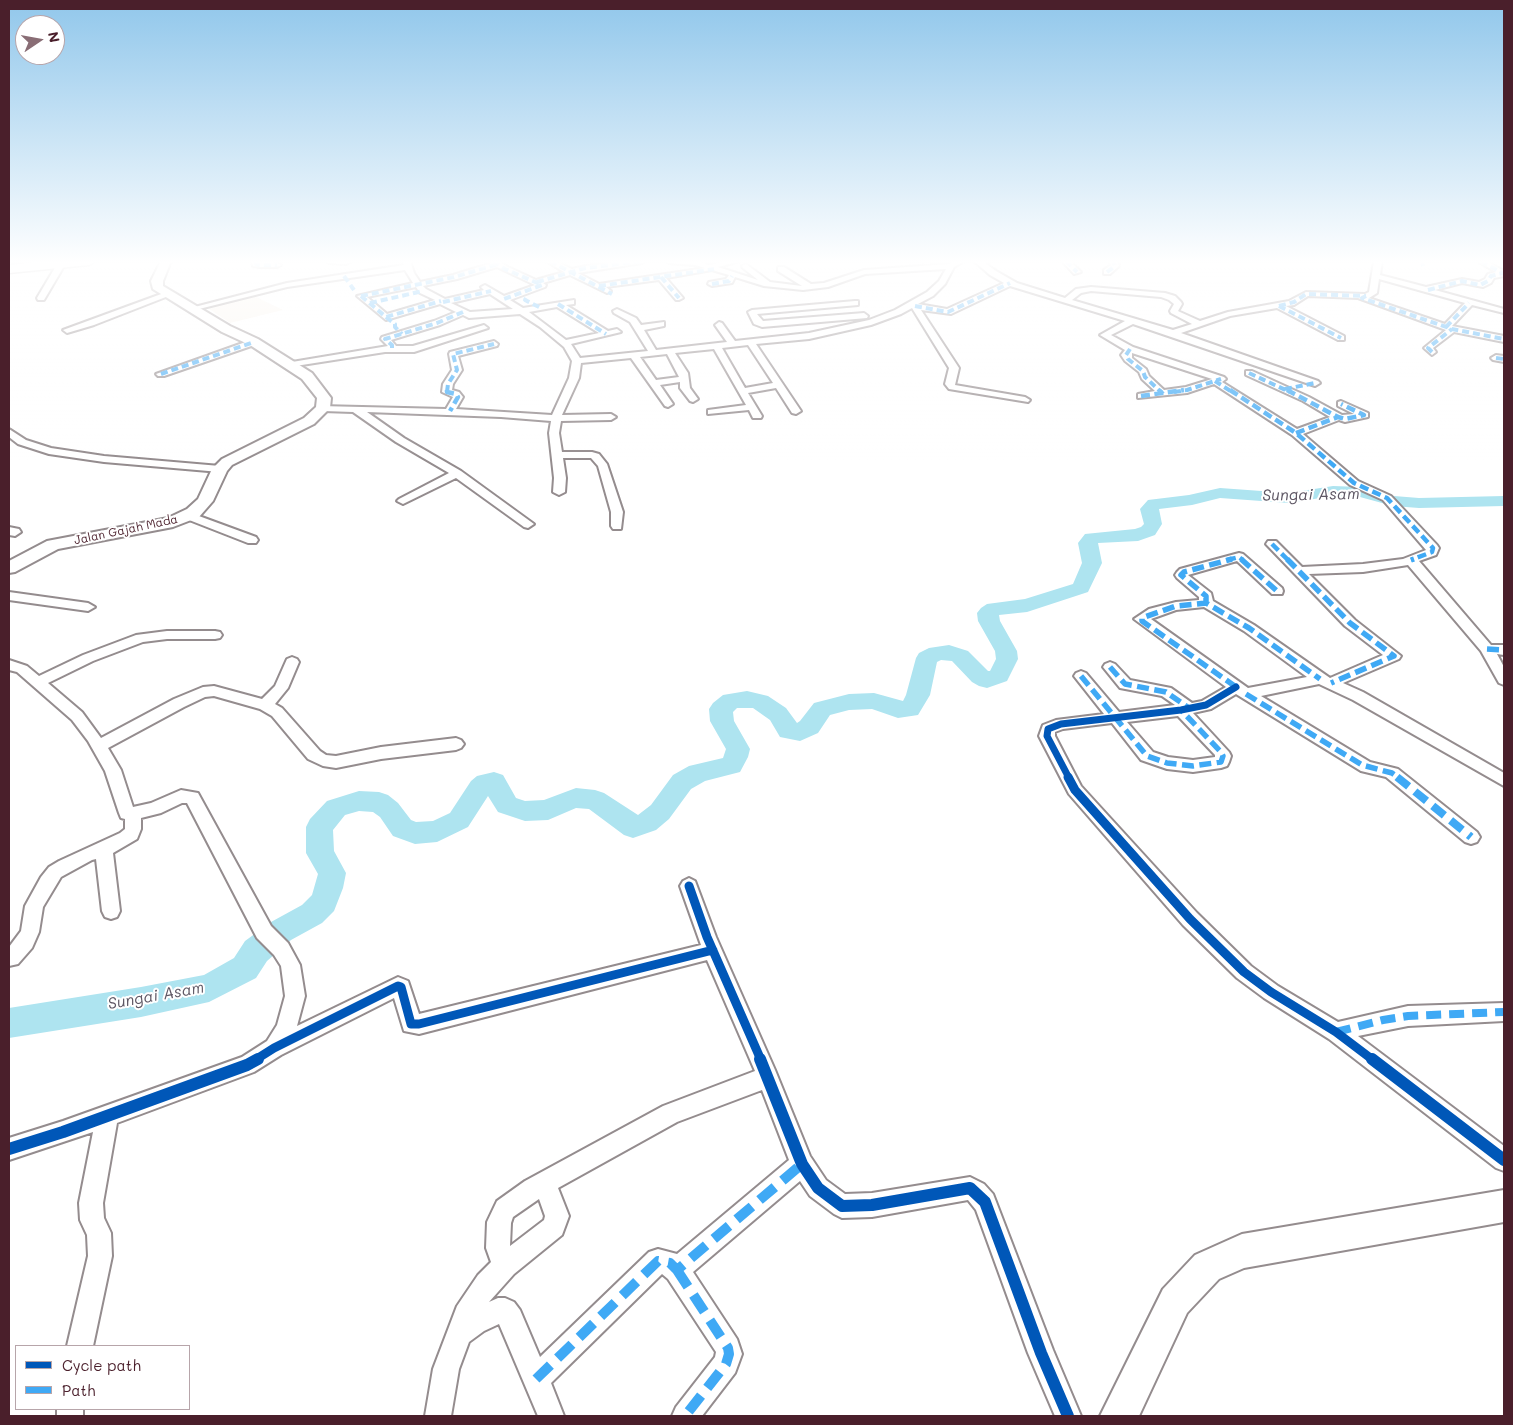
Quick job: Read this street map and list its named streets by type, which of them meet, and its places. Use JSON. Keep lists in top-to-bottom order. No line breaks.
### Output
{"streets":{"main road":["Jalan Gajah Mada"]},"water":["Sungai Asam"],"legend":["Cycle path","Path"],"north":"right"}
